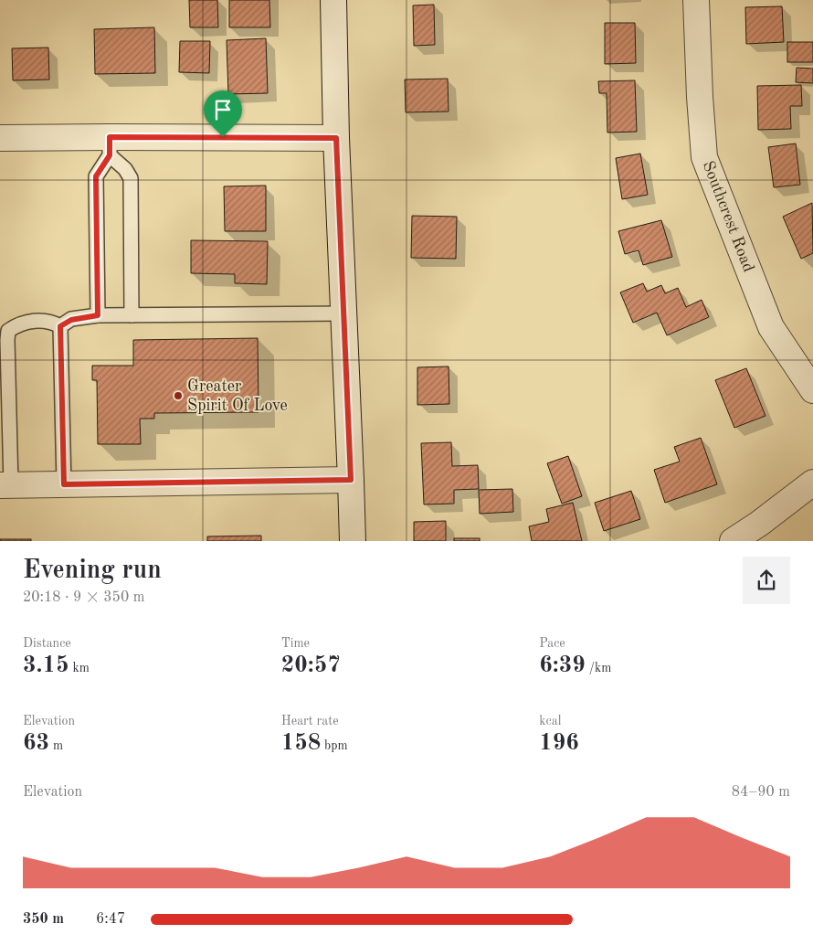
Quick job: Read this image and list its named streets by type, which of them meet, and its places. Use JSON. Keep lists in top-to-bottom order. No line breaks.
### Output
{"streets":{"street":["Southcrest Road"]},"places":["Greater Spirit Of Love"],"page":{"heading":["Evening run","20:18 · 9 × 350 m"],"stats":[["Distance","3.15 km"],["Time","20:57"],["Pace","6:39 /km"],["Elevation","63 m"],["Heart rate","158 bpm"],["kcal","196"]],"chart":["Elevation","84–90 m"],"list":[{"name":"350 m","note":"6:47"}]}}
